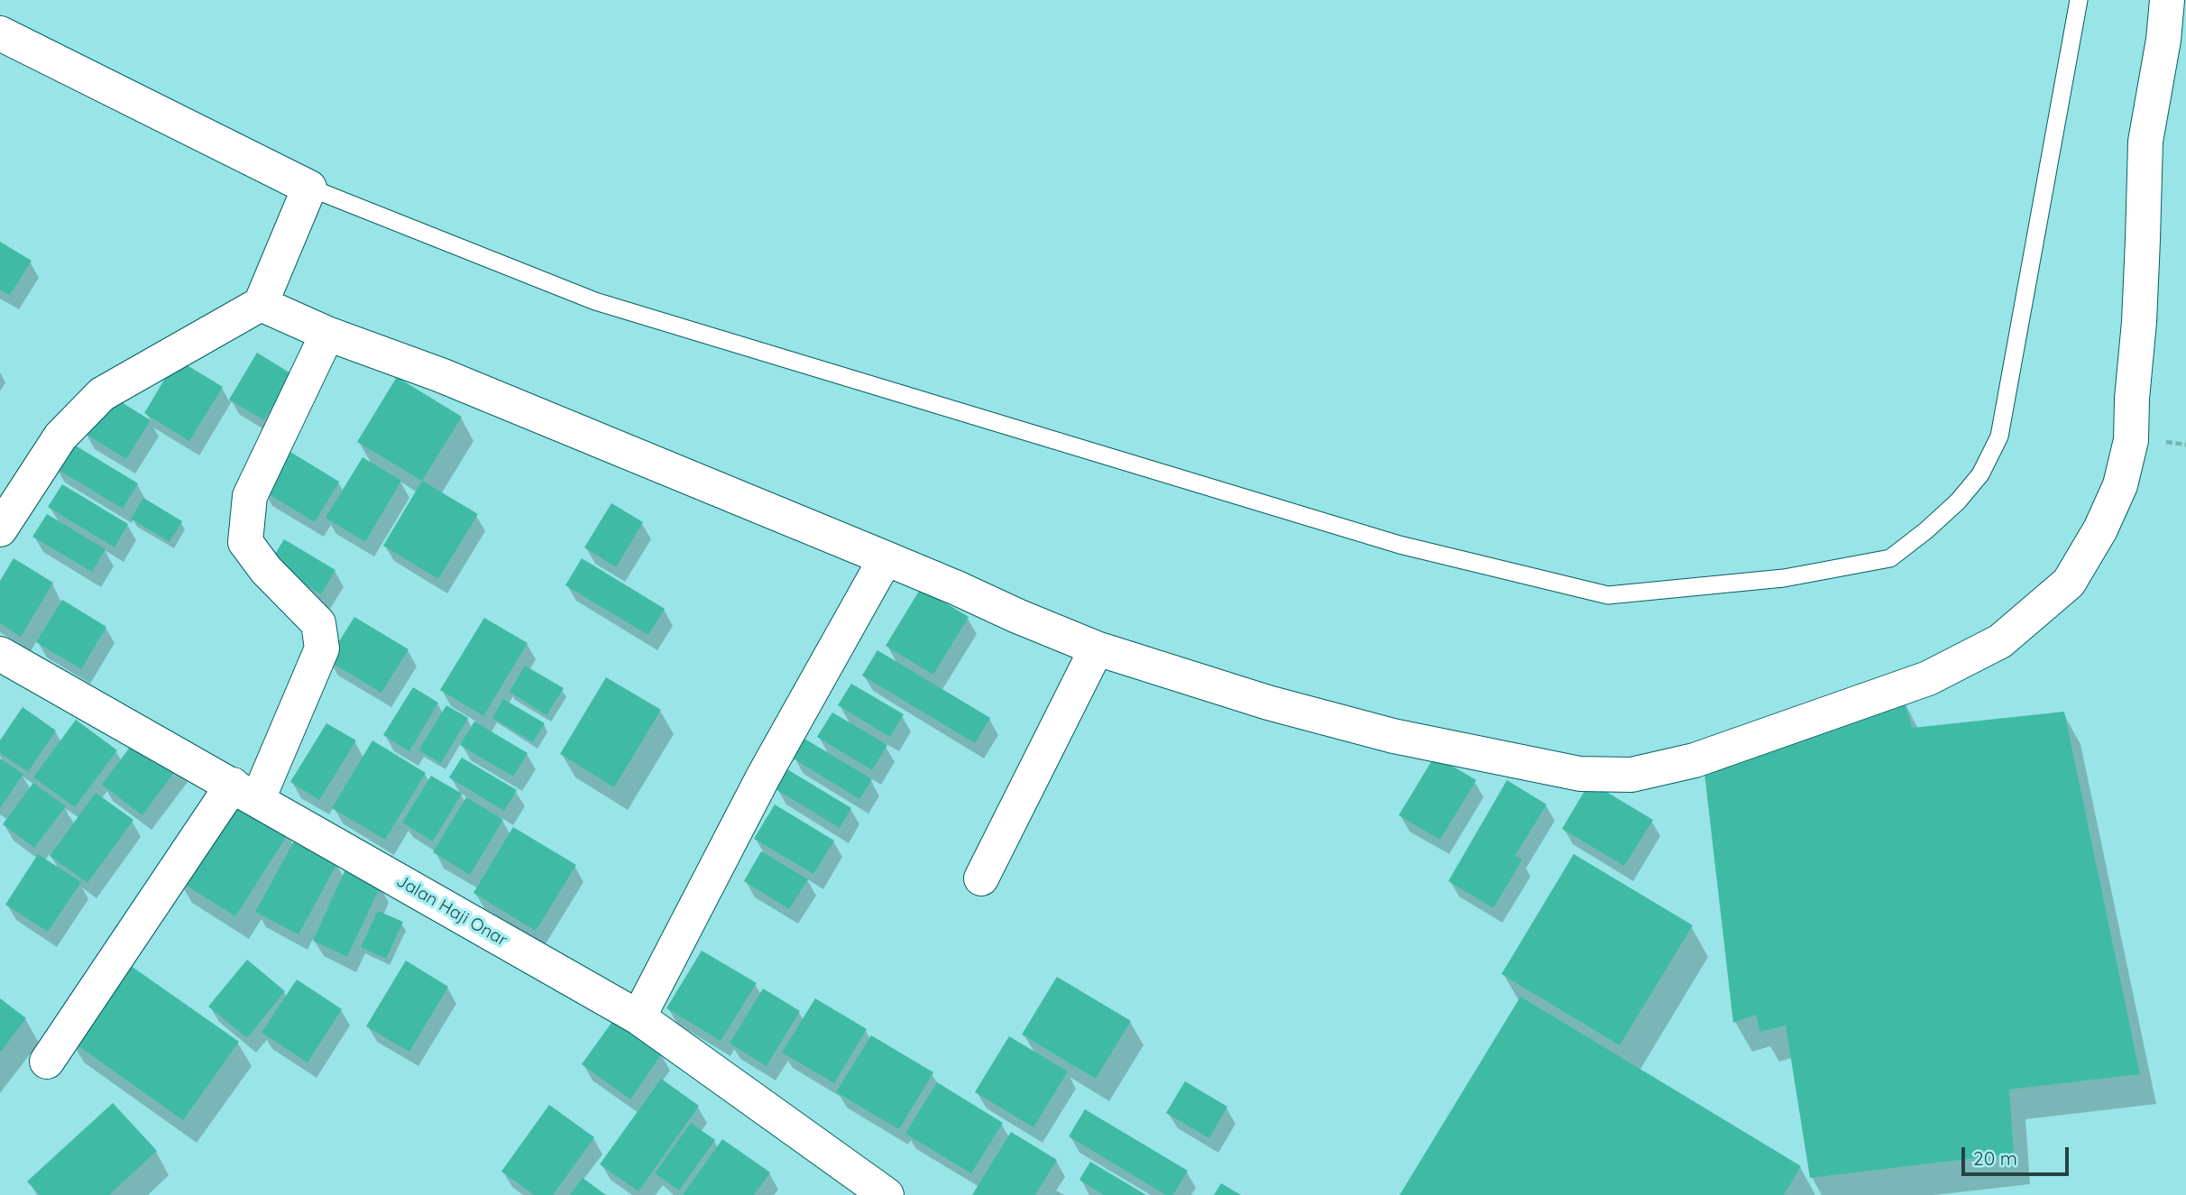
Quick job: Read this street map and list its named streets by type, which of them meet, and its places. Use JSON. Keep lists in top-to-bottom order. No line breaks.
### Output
{"streets":{"street":["Jalan Haji Onar"]},"scale_bar":"20 m"}
